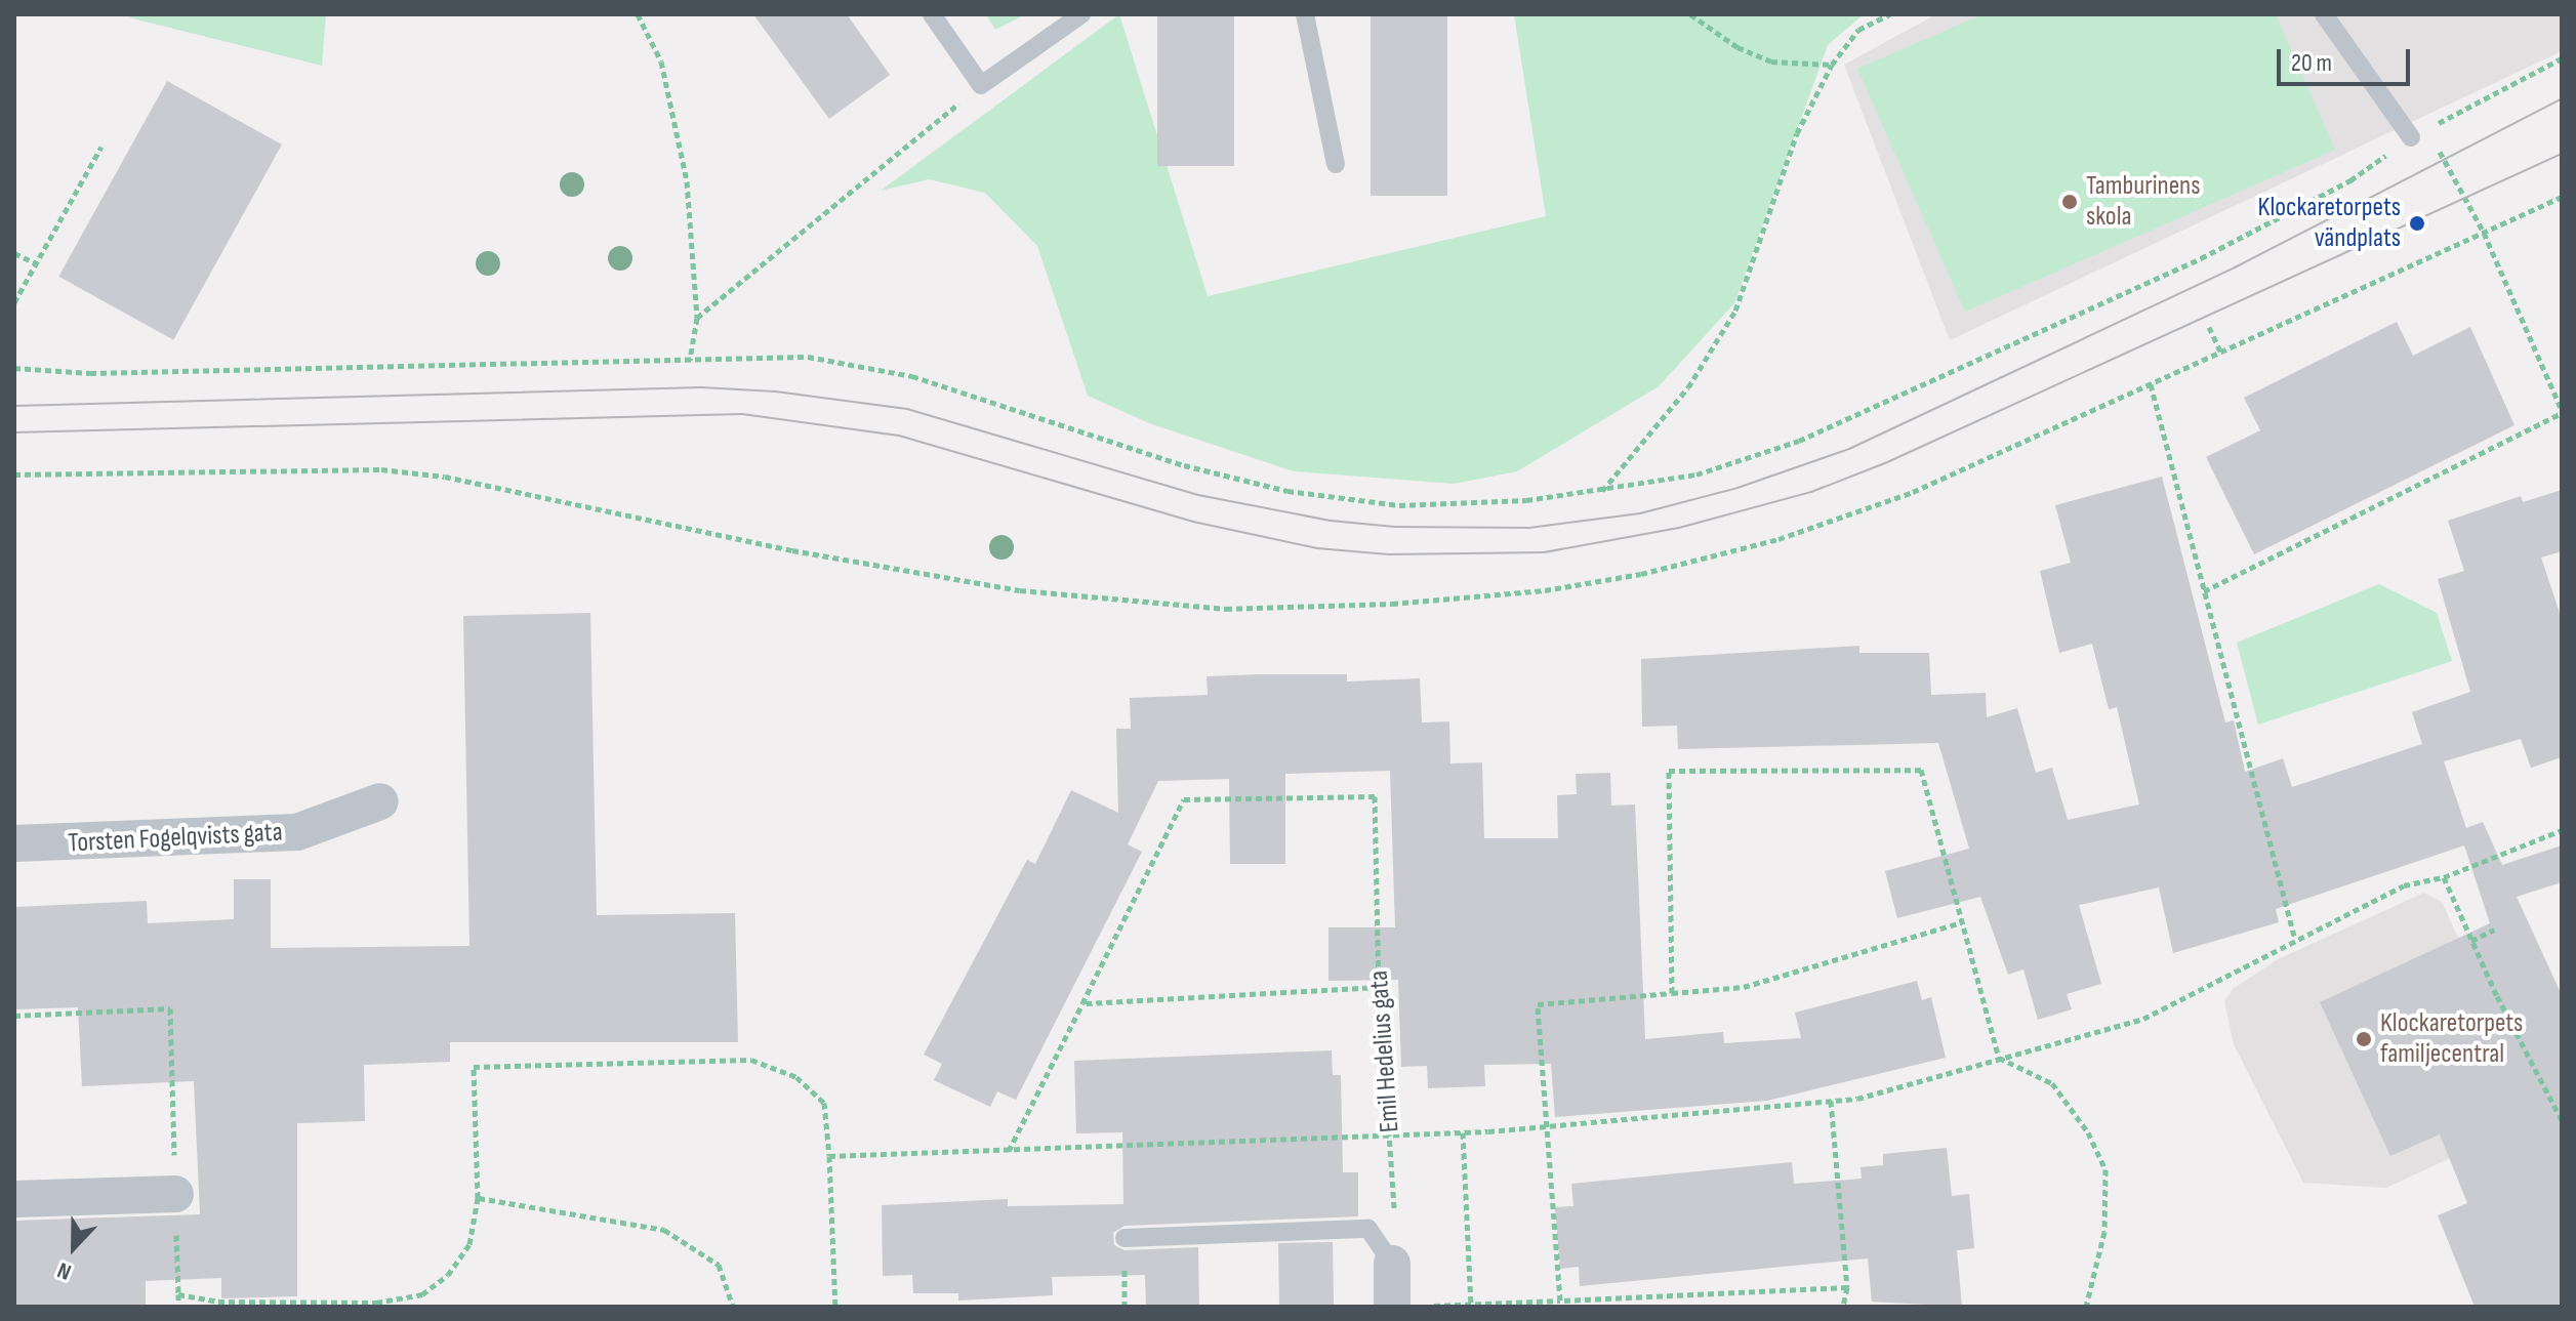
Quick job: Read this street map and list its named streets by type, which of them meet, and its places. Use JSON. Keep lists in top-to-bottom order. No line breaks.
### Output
{"streets":{"street":["Torsten Fogelqvists gata"],"path":["Emil Hedelius gata"]},"places":["Tamburinens skola","Klockaretorpets vändplats","Klockaretorpets familjecentral"],"scale_bar":"20 m","north":"bottom"}
